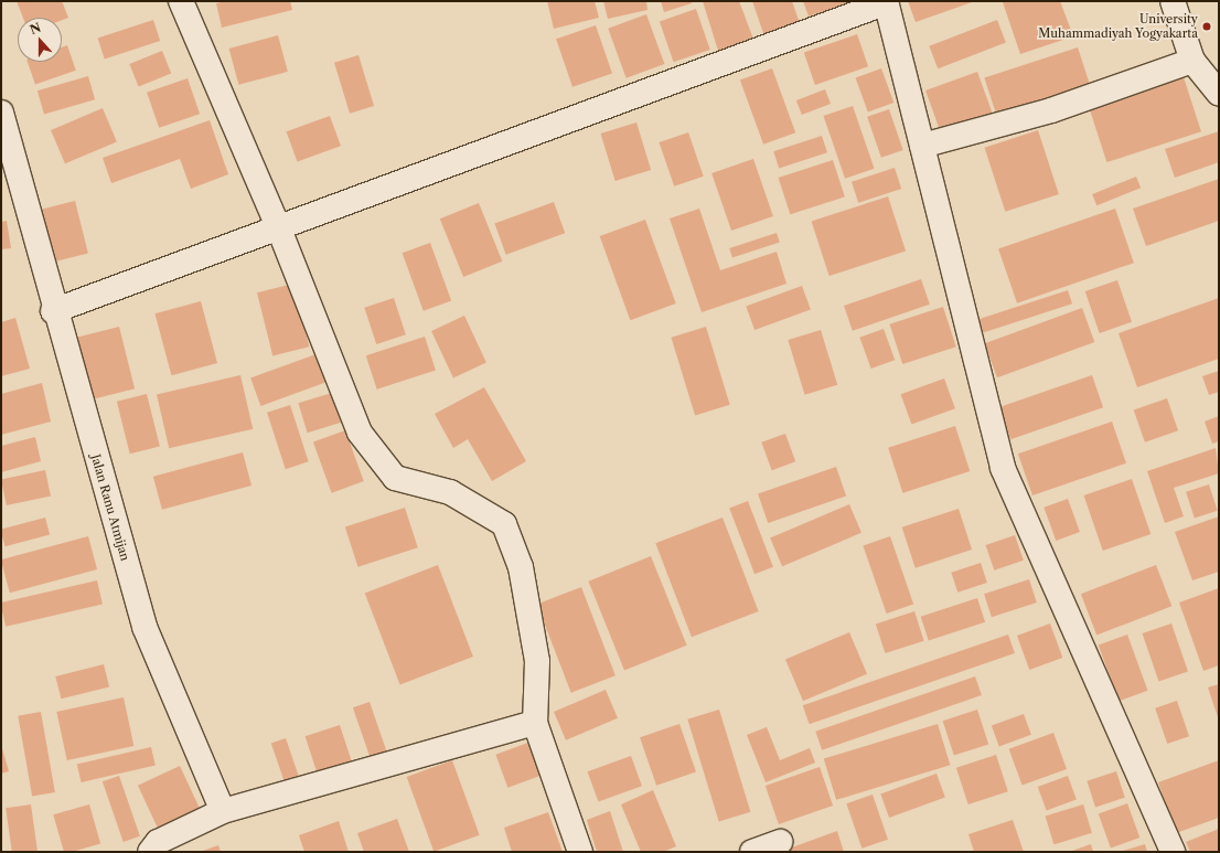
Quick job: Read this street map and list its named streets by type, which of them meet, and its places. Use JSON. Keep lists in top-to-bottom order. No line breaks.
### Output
{"streets":{"street":["Jalan Ranu Atmijan"]},"places":["University Muhammadiyah Yogyakarta"],"north":"top"}
